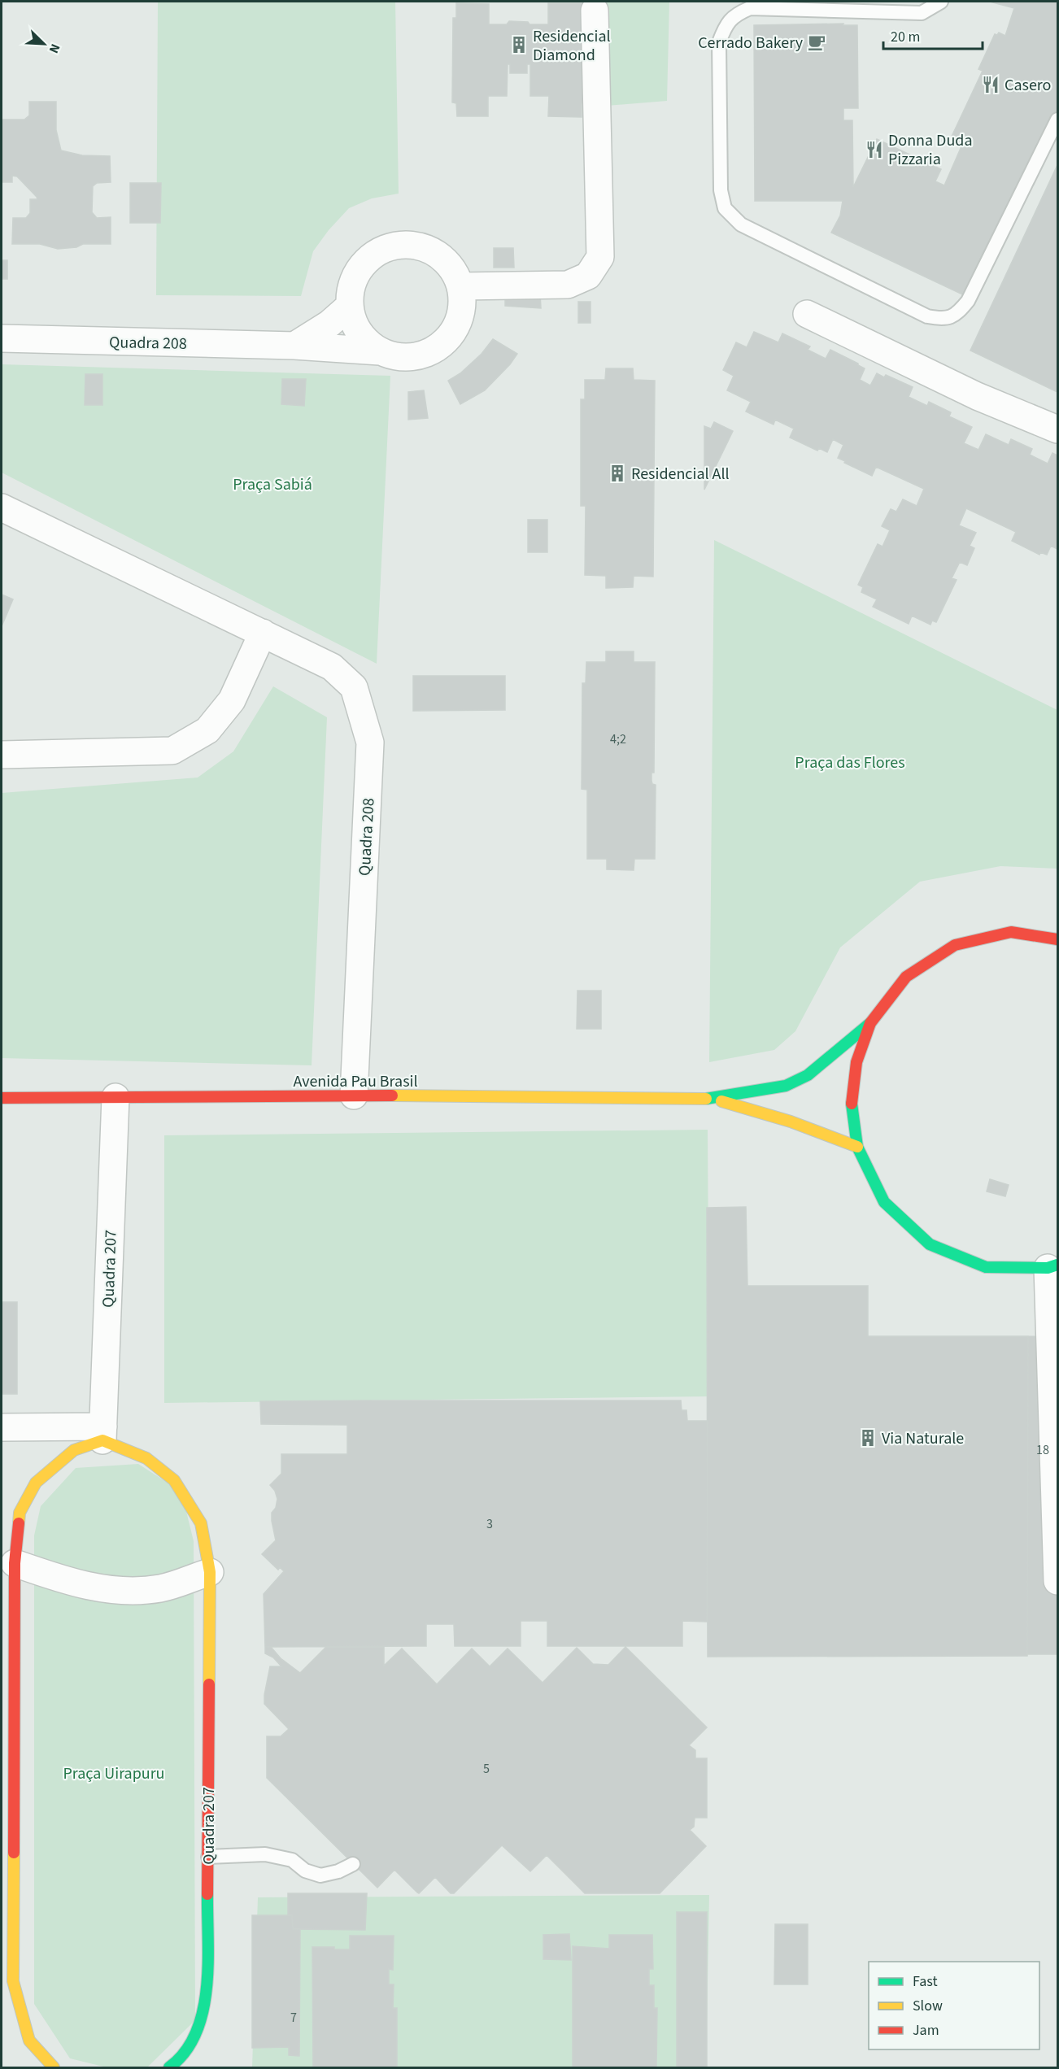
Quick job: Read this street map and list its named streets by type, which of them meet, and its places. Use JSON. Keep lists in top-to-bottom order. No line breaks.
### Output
{"streets":{"street":["Quadra 208","Avenida Pau Brasil","Quadra 207"]},"crossings":[["Quadra 208","Avenida Pau Brasil"],["Avenida Pau Brasil","Quadra 207"]],"parks":["Praça Sabiá","Praça das Flores","Praça Uirapuru"],"places":{"cafe":["Cerrado Bakery"],"building":["Residencial Diamond","Residencial All","Via Naturale"],"restaurant":["Casero","Donna Duda Pizzaria"]},"house_numbers":["4;2","18","3","5","7"],"legend":["Fast","Slow","Jam"],"scale_bar":"20 m","north":"bottom right"}
